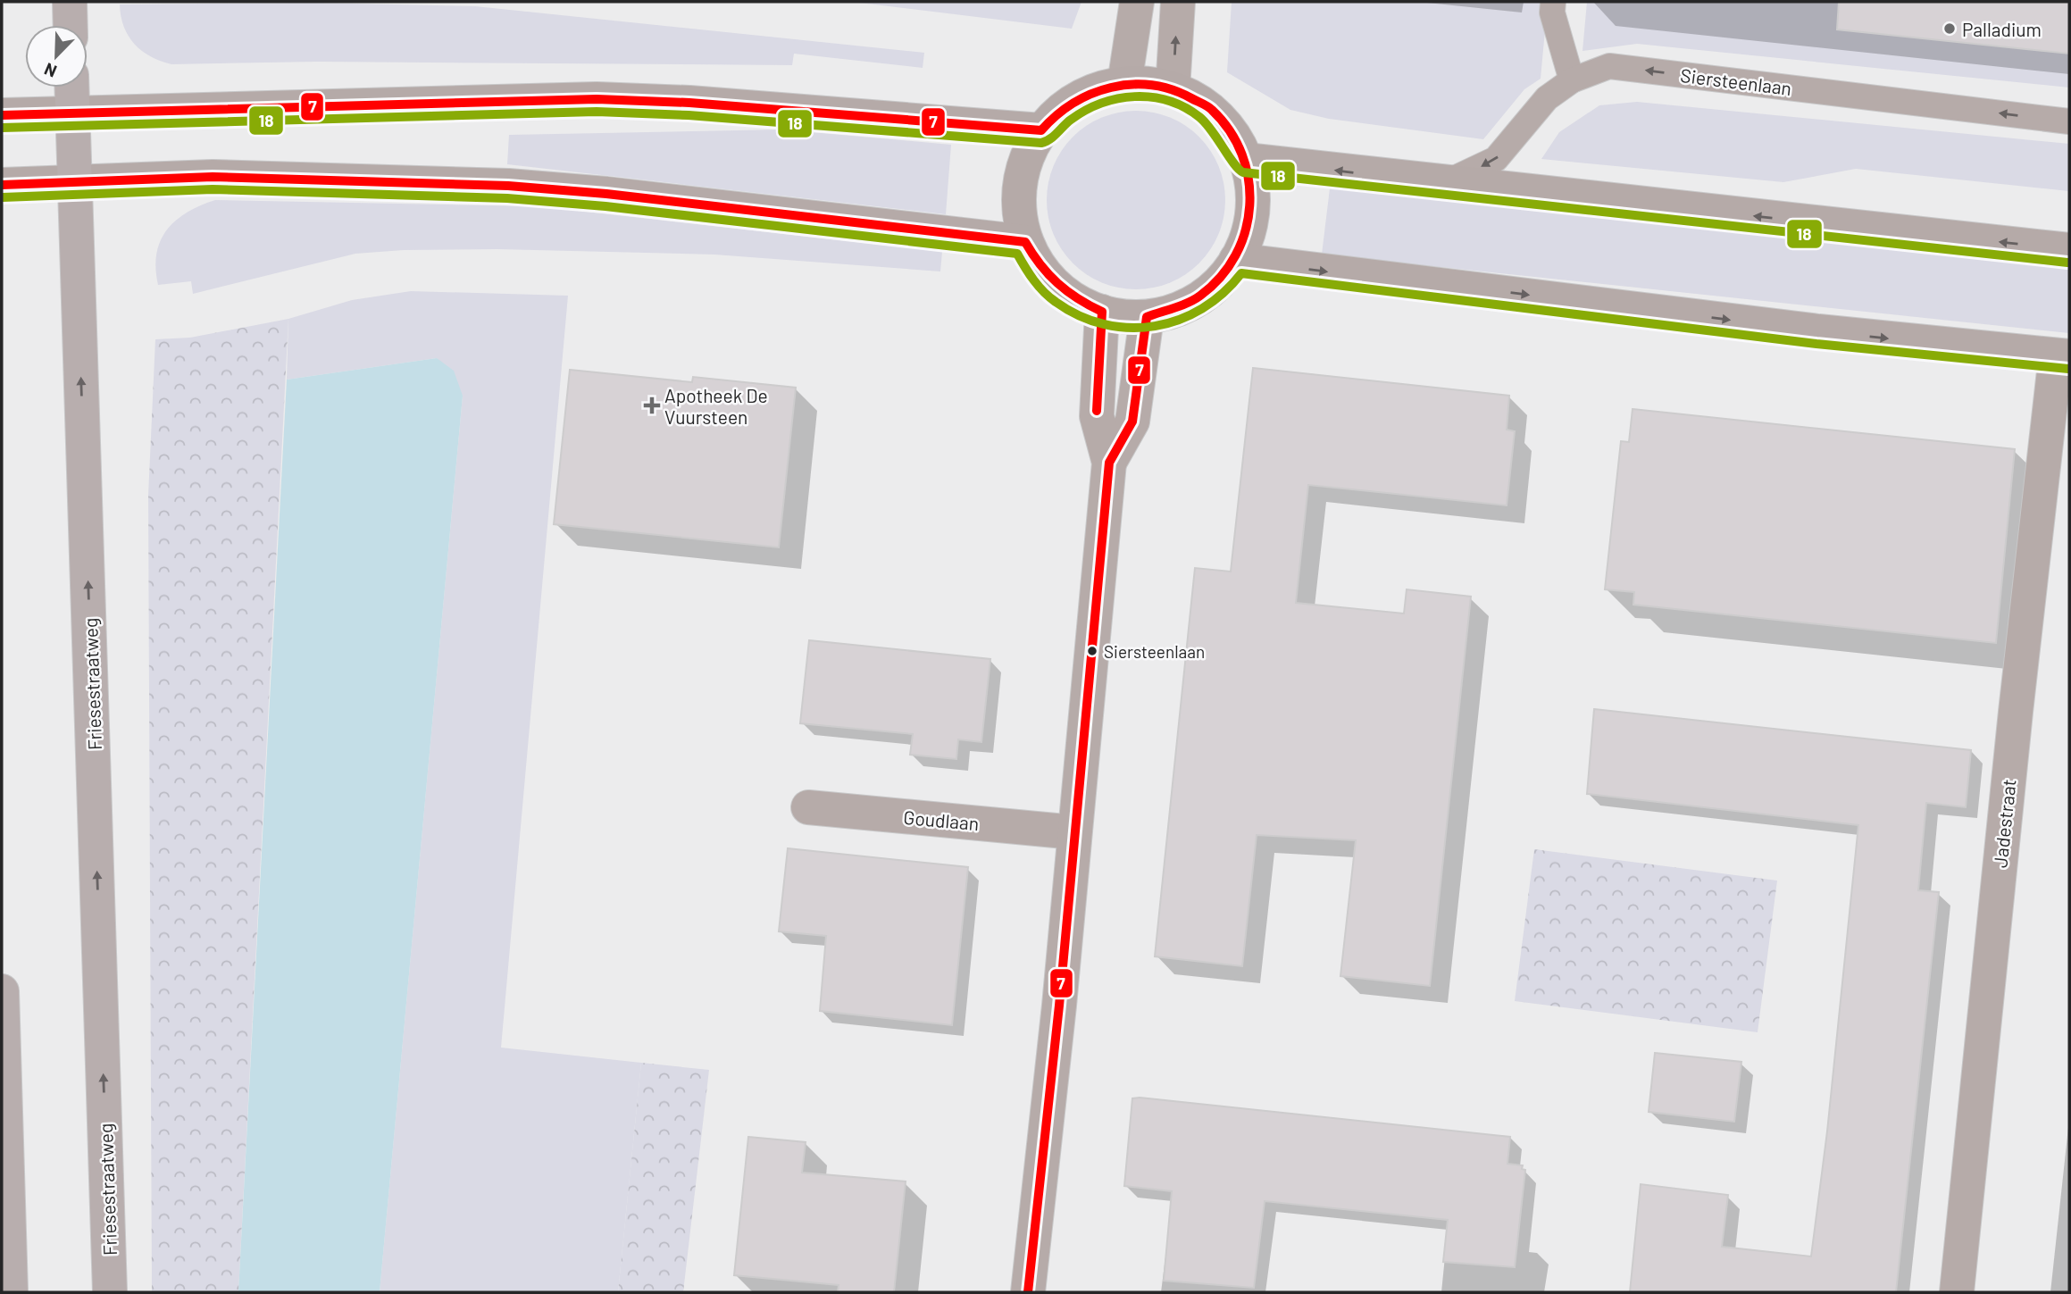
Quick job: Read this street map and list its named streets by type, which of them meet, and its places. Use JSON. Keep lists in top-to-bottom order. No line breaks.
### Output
{"streets":{"highway":["Friesestraatweg"],"street":["Goudlaan","Jadestraat"],"lane":["Siersteenlaan"]},"one_way":["Siersteenlaan","Friesestraatweg"],"places":{"other":["Palladium","Siersteenlaan"],"health":["Apotheek De Vuursteen"]},"lines":["transit line 7","transit line 18"],"north":"bottom left"}
